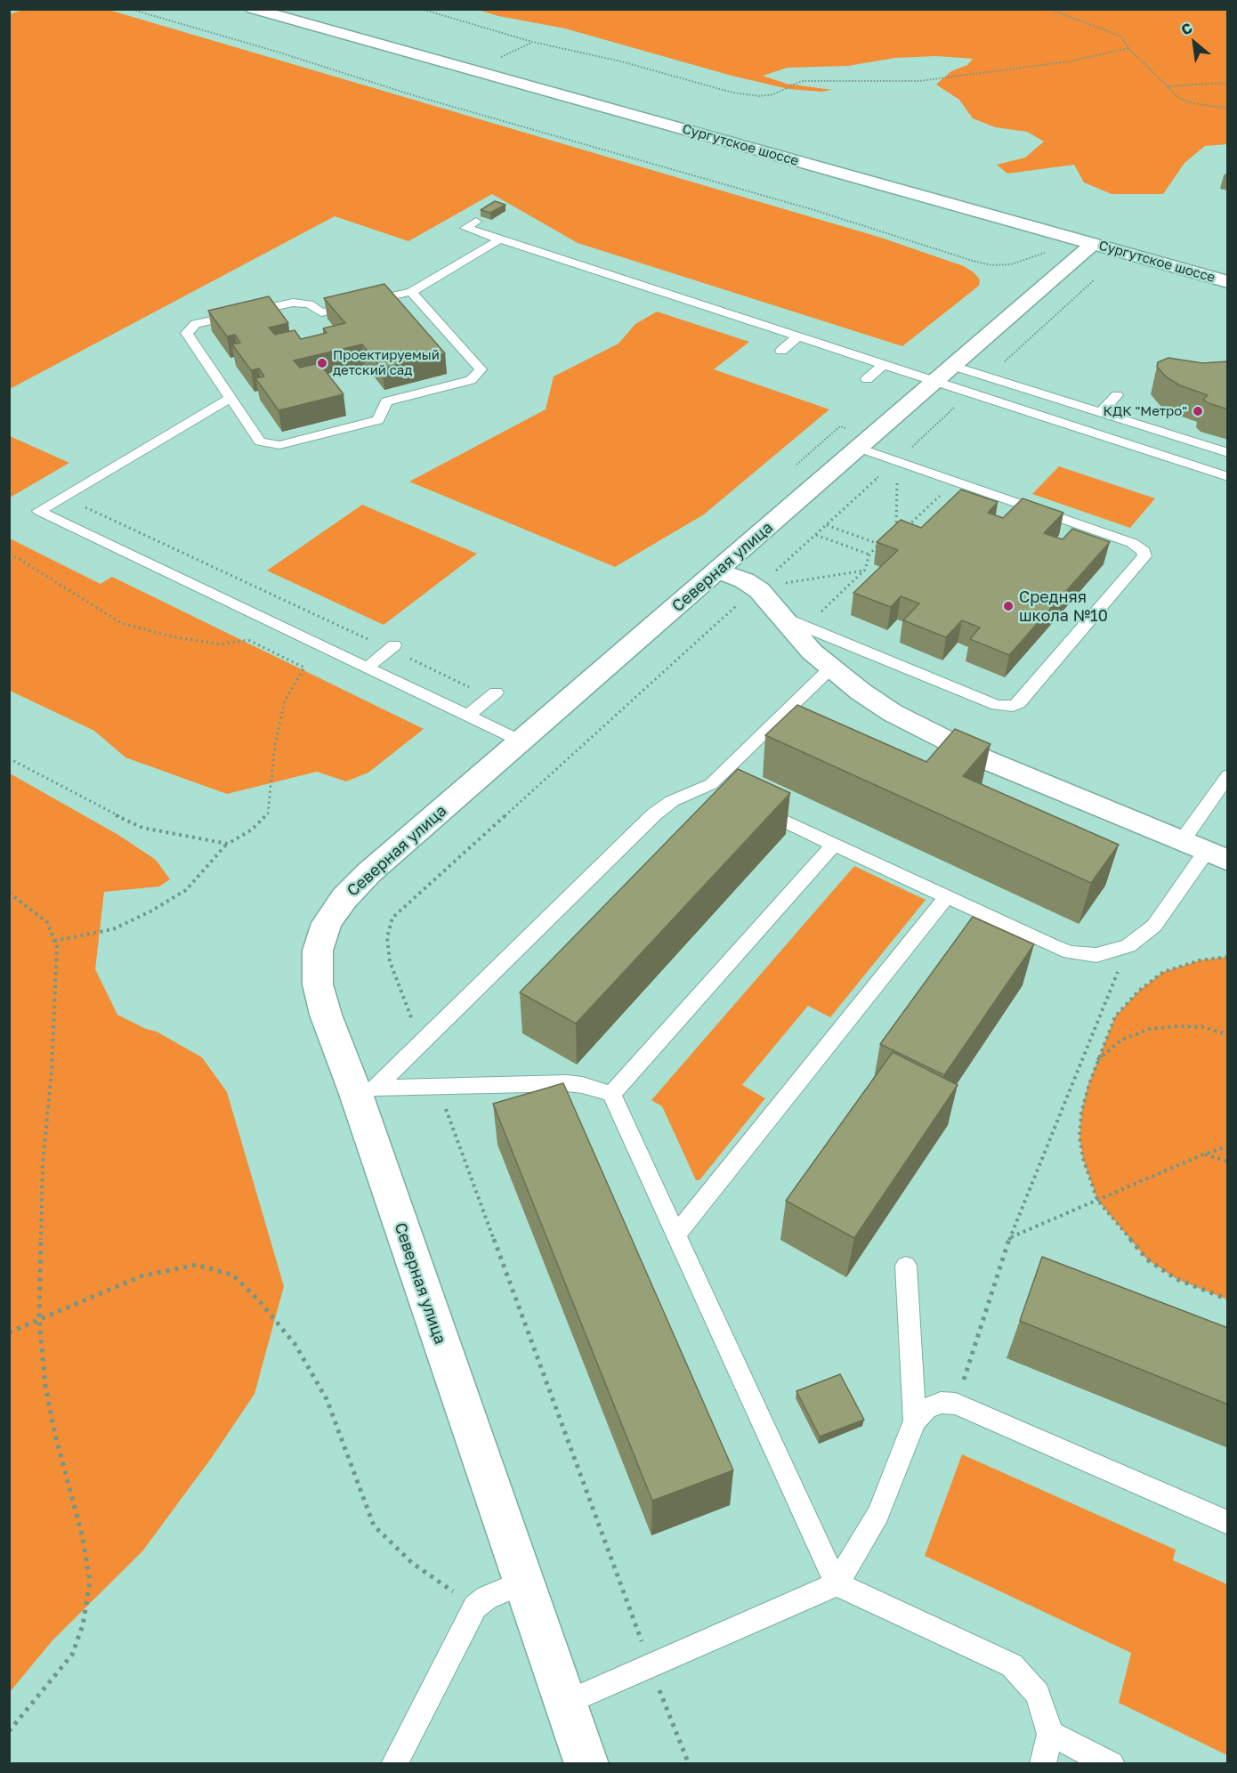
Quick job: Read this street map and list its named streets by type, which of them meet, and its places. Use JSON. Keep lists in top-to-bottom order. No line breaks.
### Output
{"streets":{"street":["Сургутское шоссе","Северная улица"]},"crossings":[["Сургутское шоссе","Северная улица"]],"places":["Проектируемый детский сад","КДК \"Метро\"","Средняя школа №10"],"north":"top left"}
